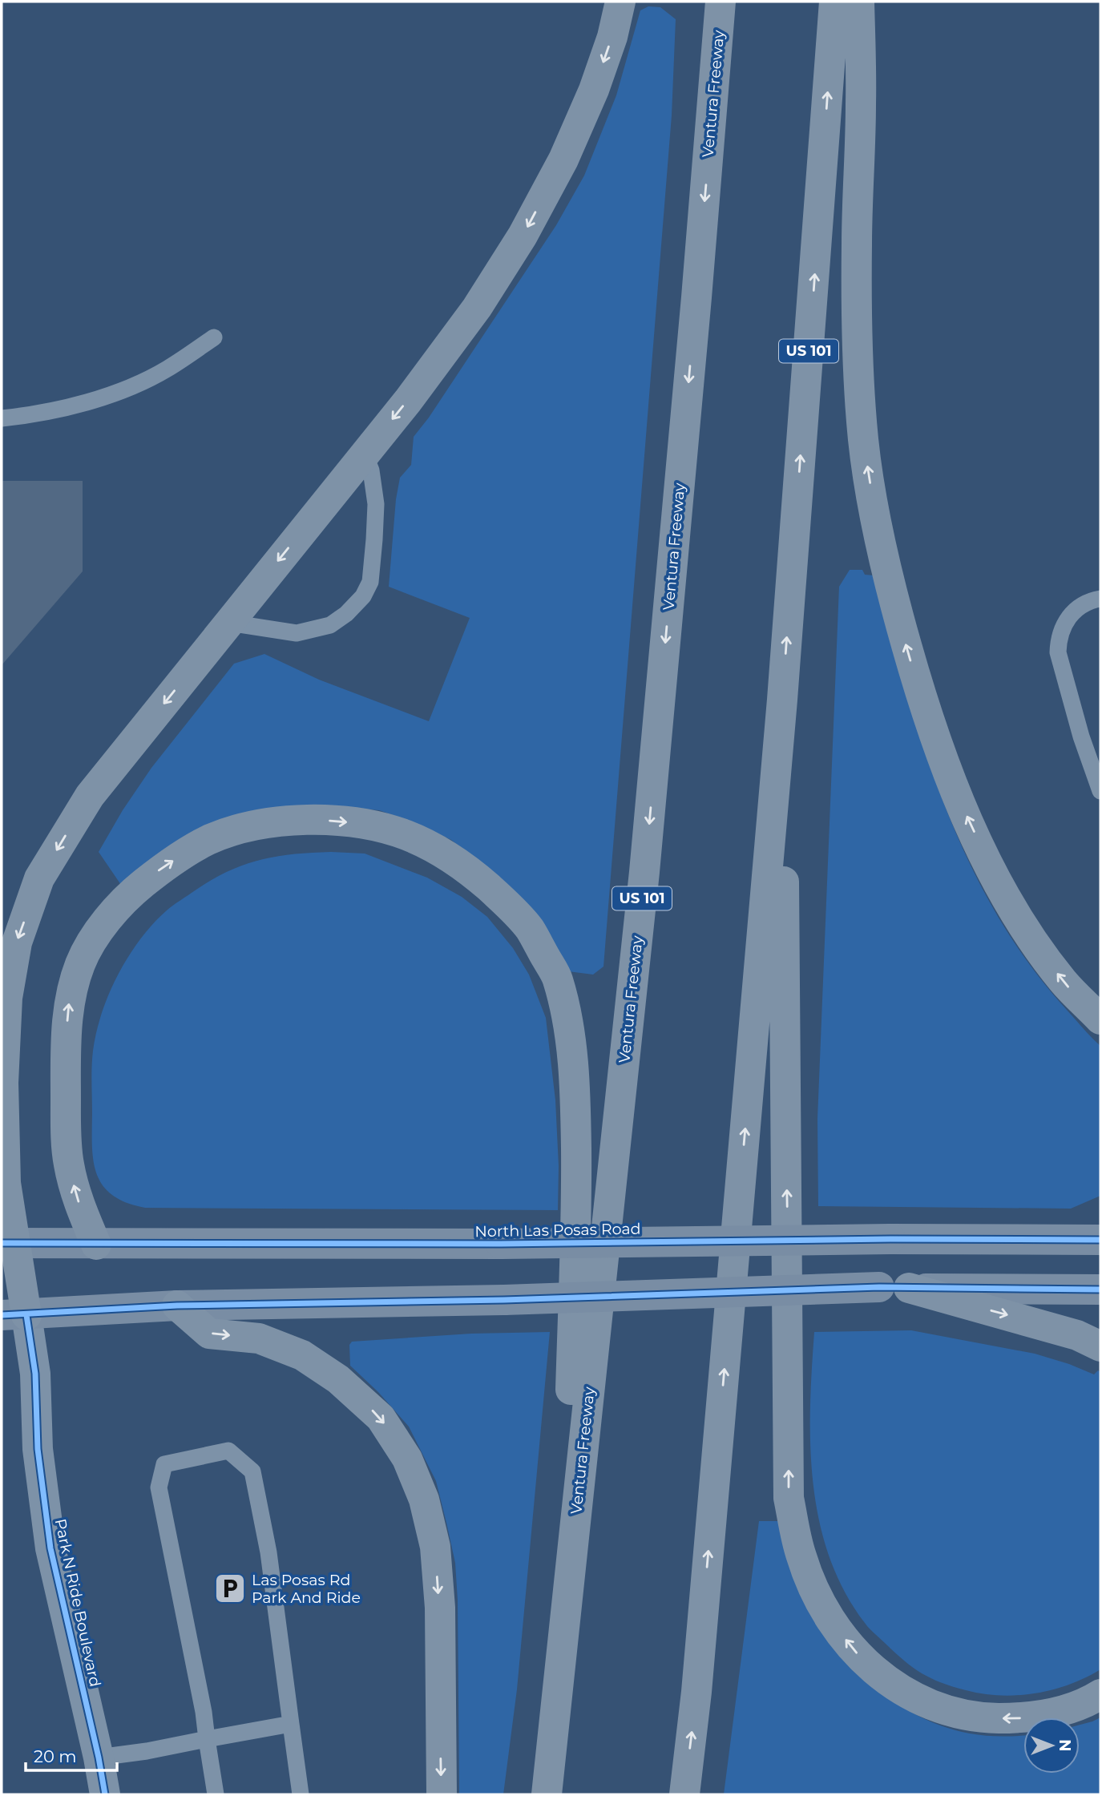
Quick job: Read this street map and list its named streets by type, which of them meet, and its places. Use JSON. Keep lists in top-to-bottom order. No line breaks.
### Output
{"streets":{"highway":["Ventura Freeway","US 101"],"main road":["North Las Posas Road"],"street":["Park N Ride Boulevard"]},"places":{"parking":["Las Posas Rd Park And Ride"]},"scale_bar":"20 m","north":"right"}
